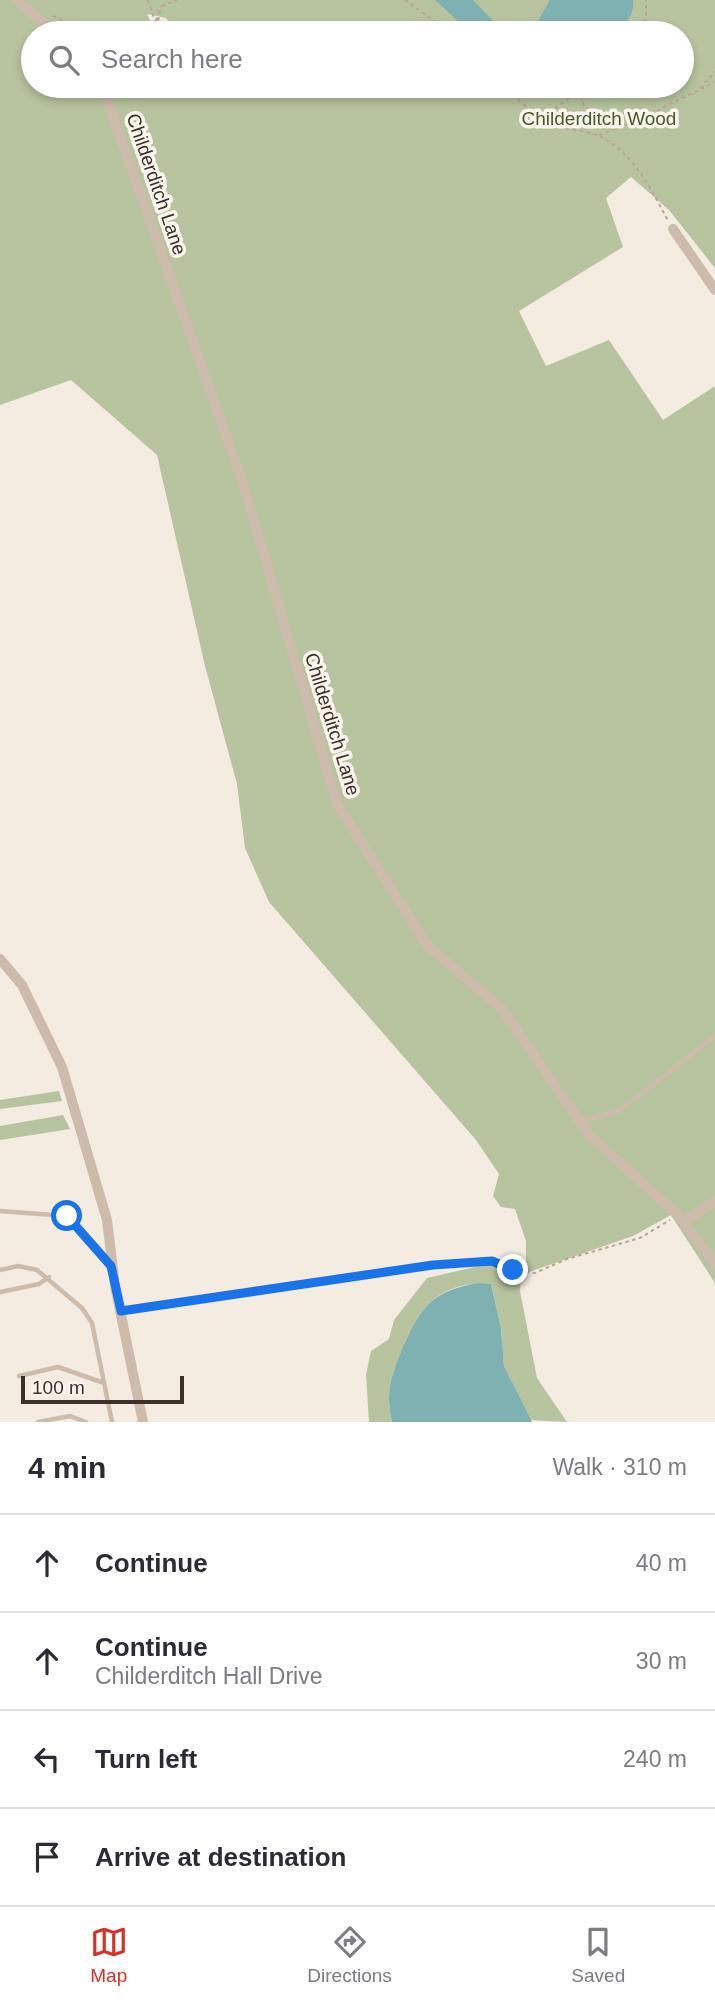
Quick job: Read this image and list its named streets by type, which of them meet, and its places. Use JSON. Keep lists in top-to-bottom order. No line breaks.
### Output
{"streets":{"street":["Childerditch Lane"]},"parks":["Childerditch Wood"],"scale_bar":"100 m","page":{"search":"Search here","scale":"100 m","heading":["4 min","Walk · 310 m"],"list":[["Continue","40 m"],["Continue","Childerditch Hall Drive","30 m"],["Turn left","240 m"],"Arrive at destination"],"nav":["Map","Directions","Saved"]}}
